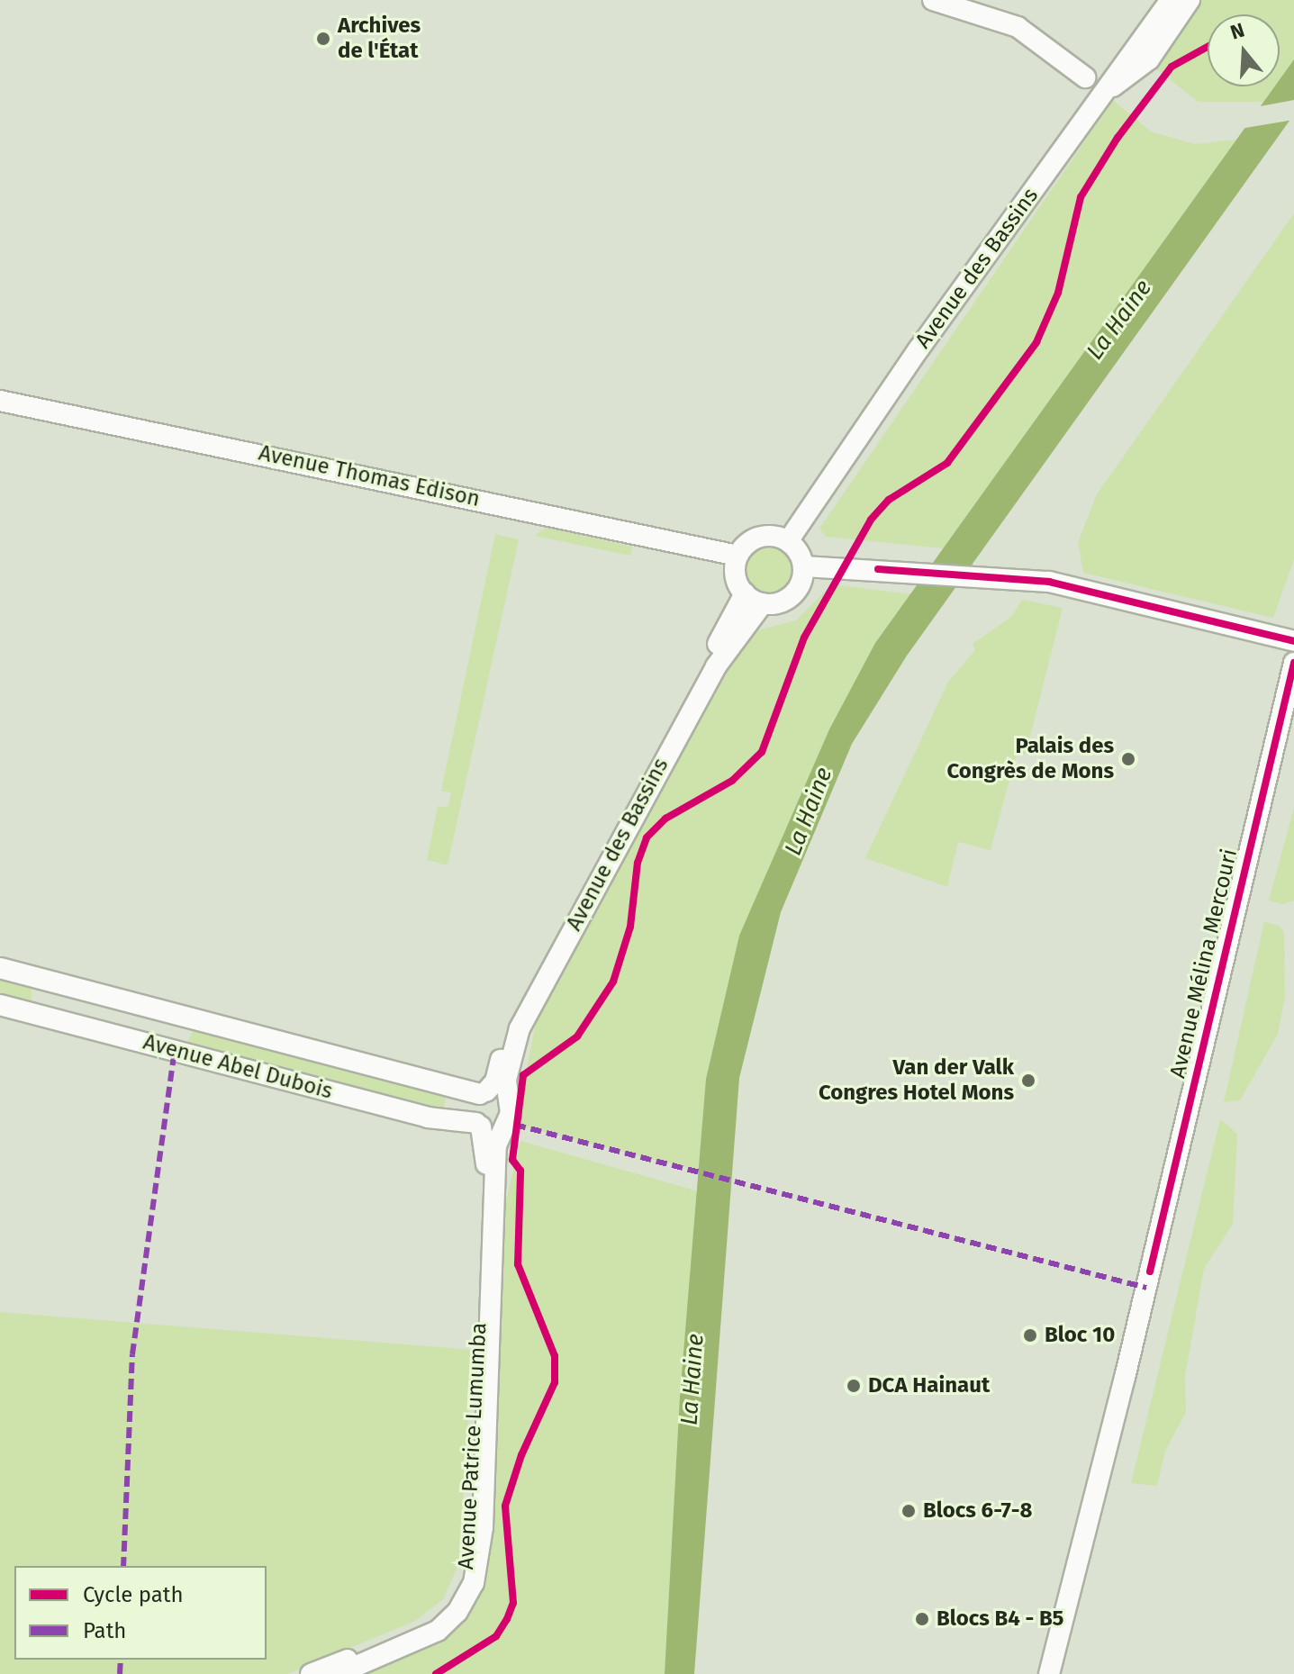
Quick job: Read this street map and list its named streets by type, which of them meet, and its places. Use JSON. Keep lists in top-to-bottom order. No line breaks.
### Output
{"streets":{"street":["Avenue des Bassins","Avenue Thomas Edison","Avenue Mélina Mercouri","Avenue Abel Dubois","Avenue Patrice Lumumba"]},"crossings":[["Avenue des Bassins","Avenue Thomas Edison"],["Avenue des Bassins","Avenue Abel Dubois"],["Avenue des Bassins","Avenue Patrice Lumumba"],["Avenue Abel Dubois","Avenue Patrice Lumumba"]],"water":["La Haine"],"places":["Archives de l'État","Palais des Congrès de Mons","Van der Valk Congres Hotel Mons","Bloc 10","DCA Hainaut","Blocs 6-7-8","Blocs B4 - B5"],"legend":["Cycle path","Path"],"north":"top"}
